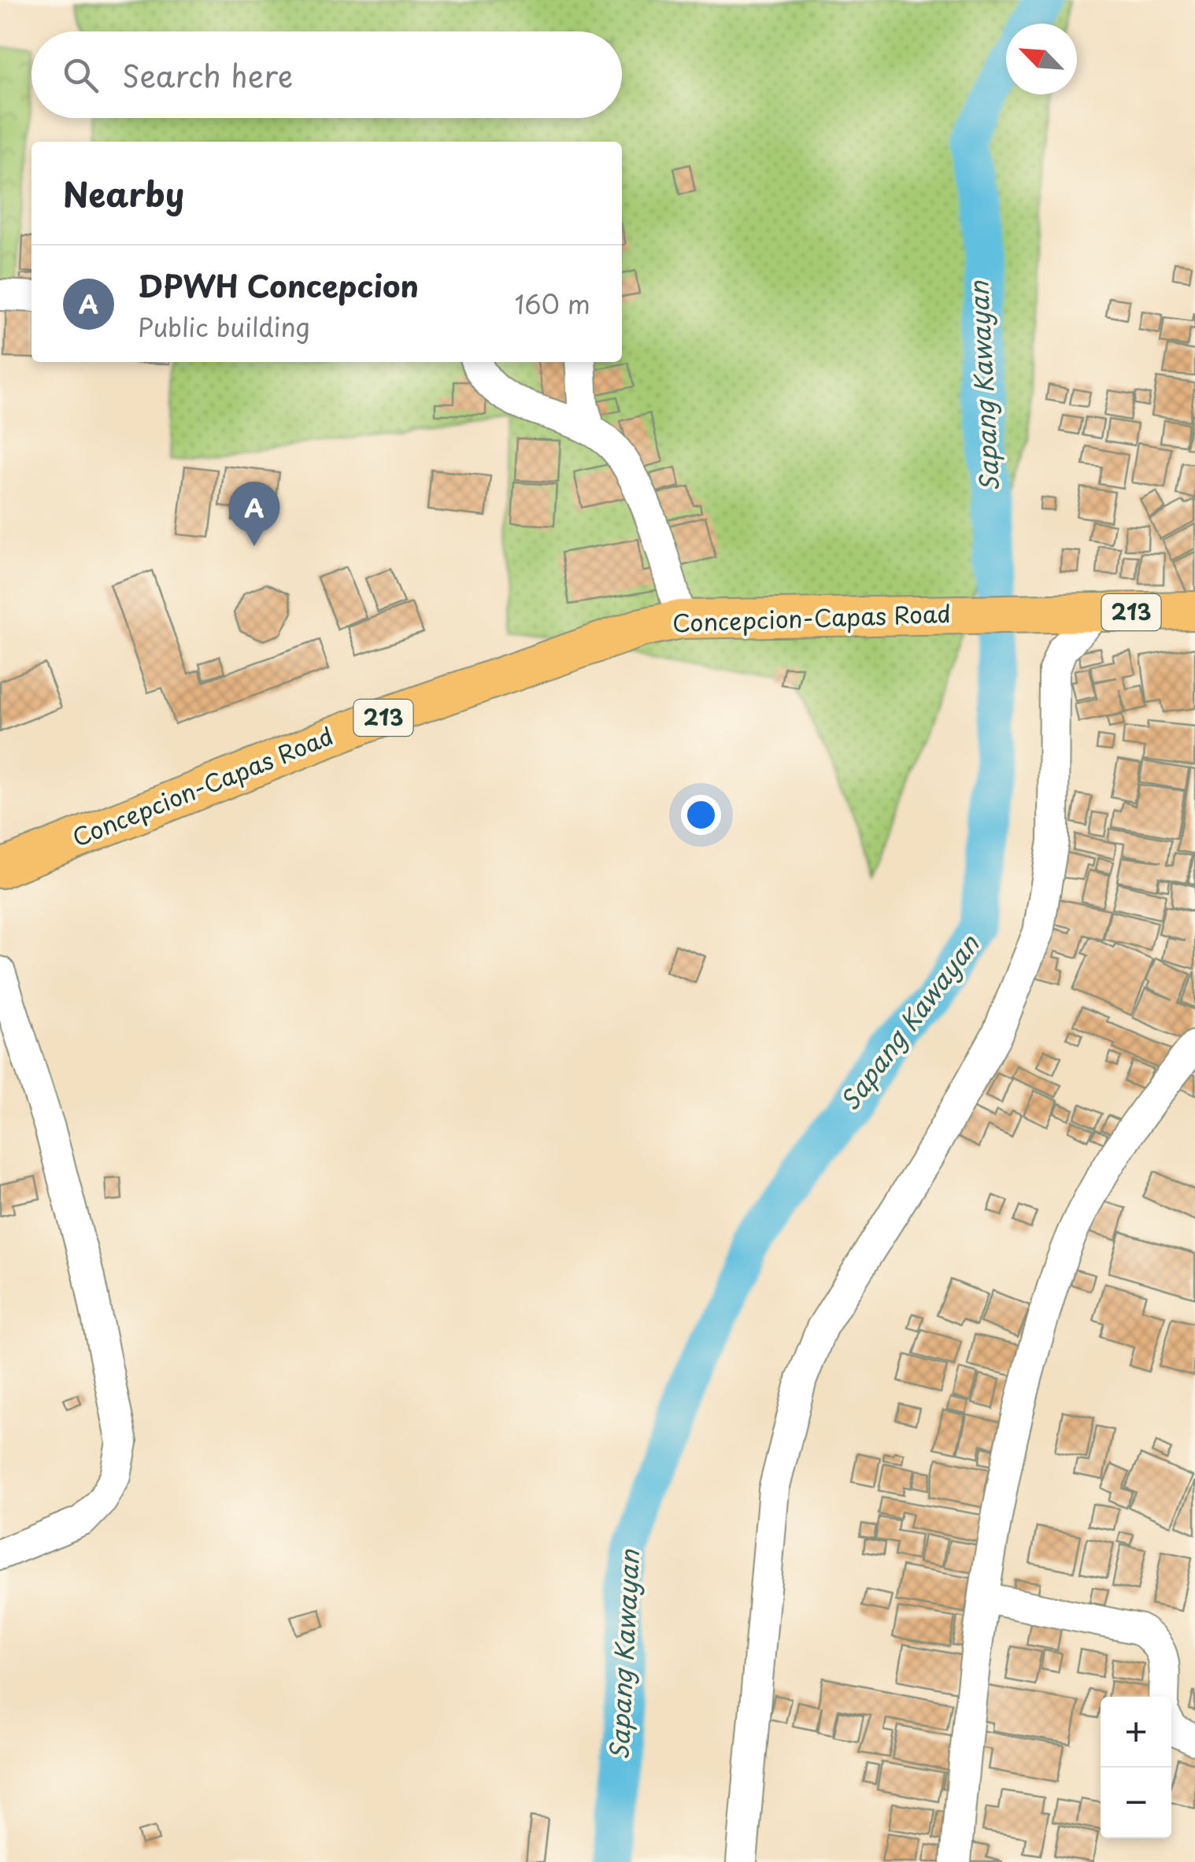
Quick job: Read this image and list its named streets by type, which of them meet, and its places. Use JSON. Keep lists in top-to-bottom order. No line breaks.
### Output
{"streets":{"main road":["213","Concepcion-Capas Road"]},"water":["Sapang Kawayan"],"north":"top left","page":{"search":"Search here","heading":"Nearby","list":[{"mark":"A","name":"DPWH Concepcion","note":"Public building","value":"160 m"}],"pins":"A","map_buttons":["+","−"]}}
